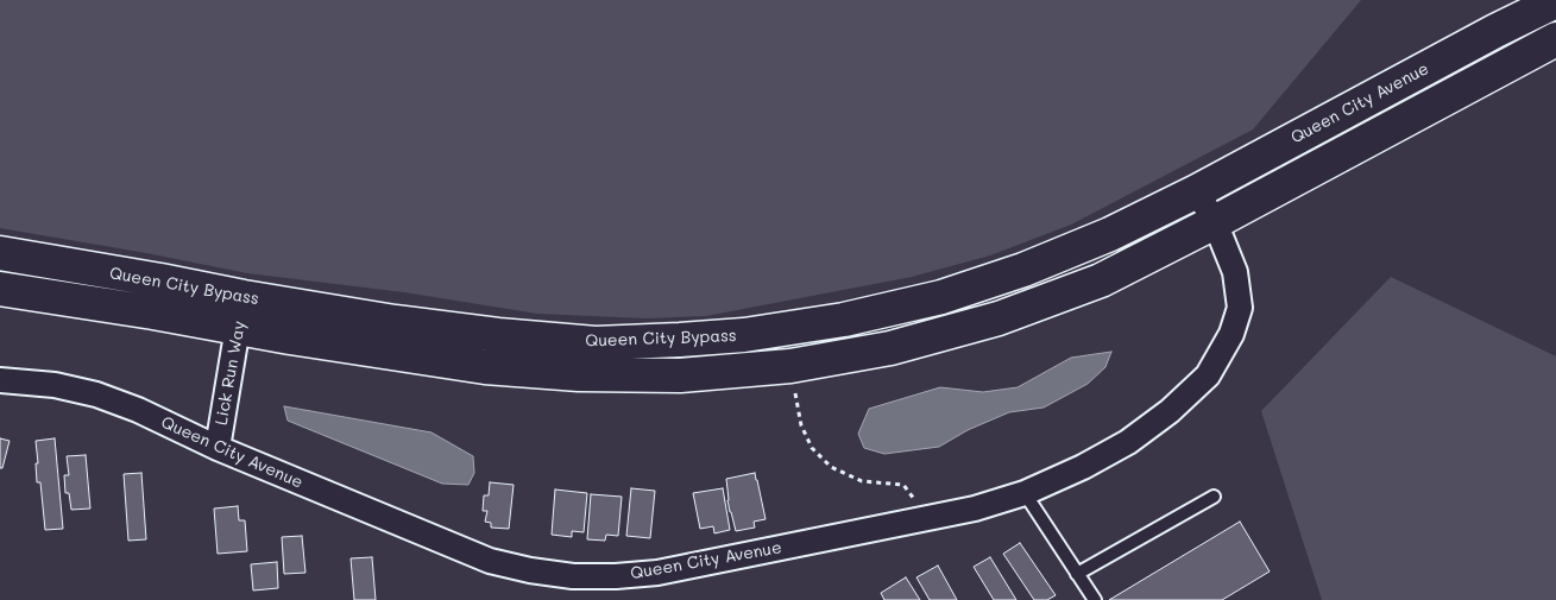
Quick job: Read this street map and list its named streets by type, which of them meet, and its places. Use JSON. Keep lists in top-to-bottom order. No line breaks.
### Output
{"streets":{"main road":["Queen City Avenue","Queen City Bypass"],"street":["Lick Run Way"]},"crossings":[["Queen City Avenue","Queen City Bypass"],["Queen City Avenue","Lick Run Way"],["Queen City Bypass","Lick Run Way"]]}
